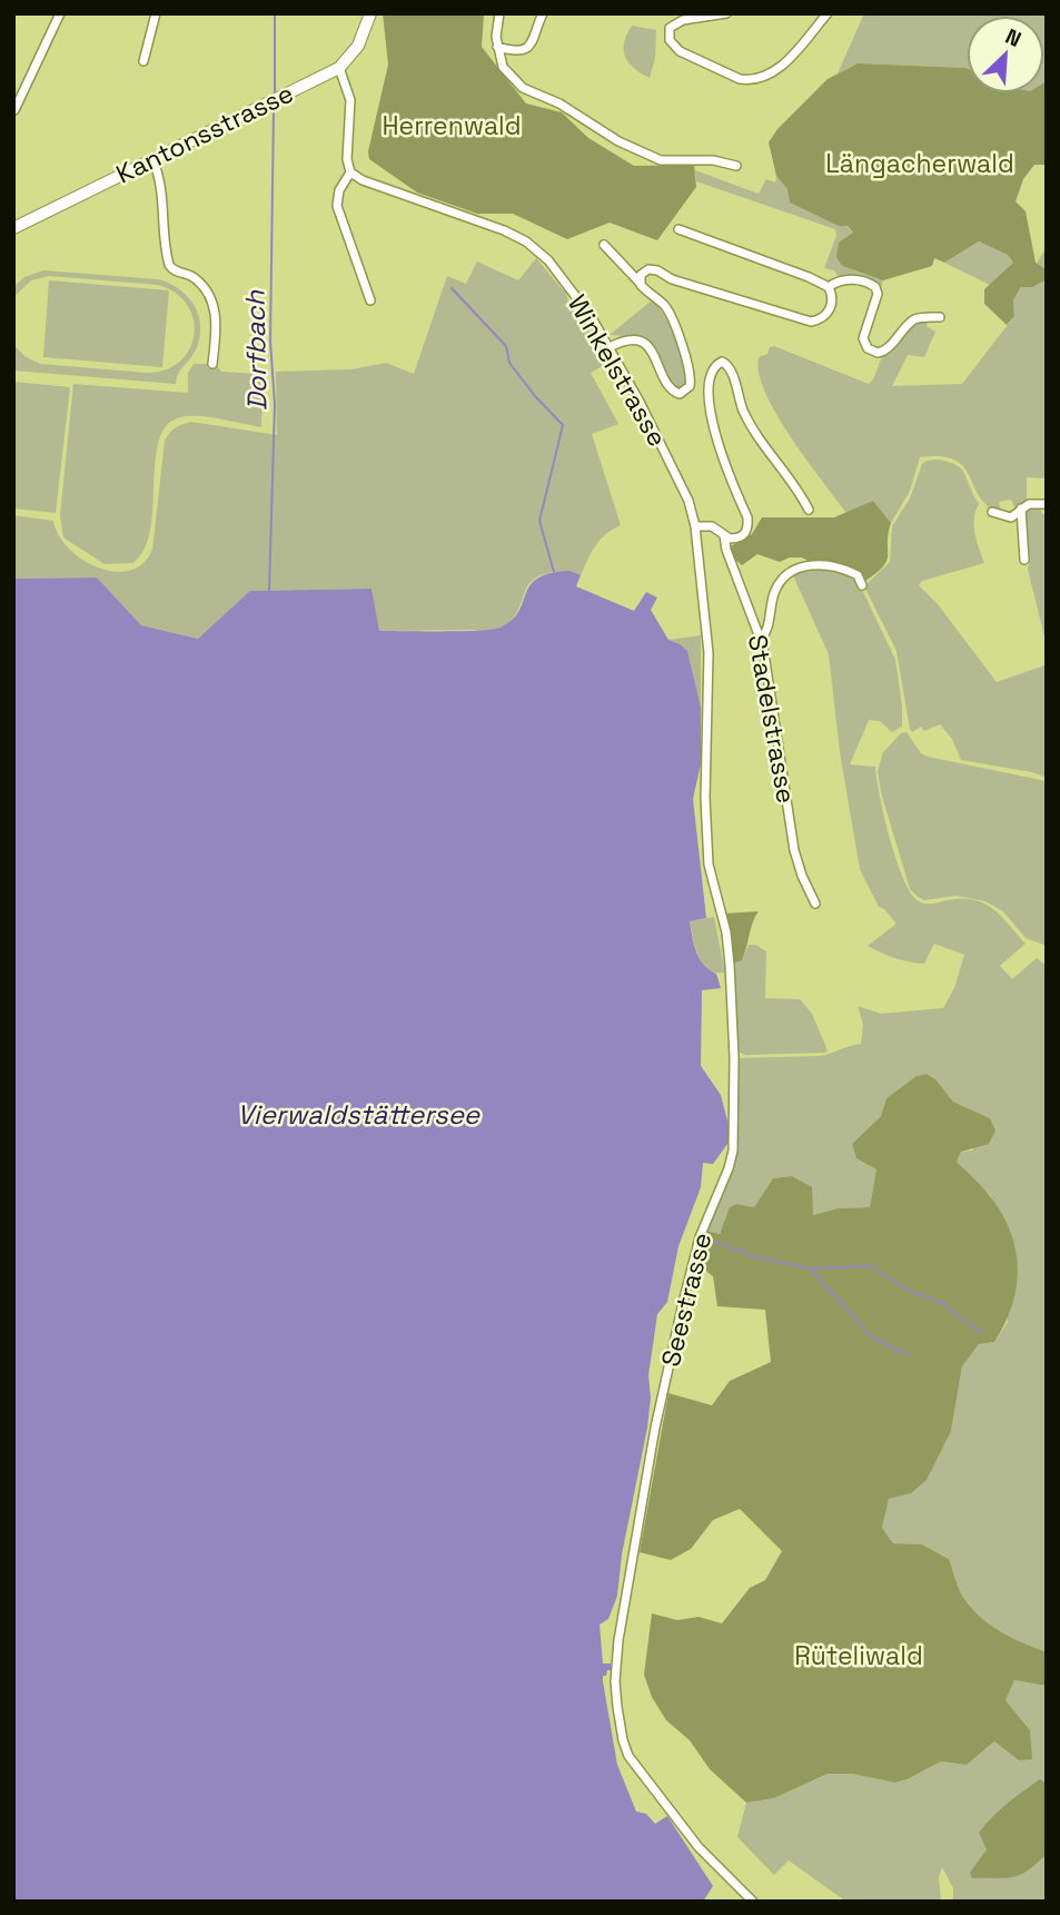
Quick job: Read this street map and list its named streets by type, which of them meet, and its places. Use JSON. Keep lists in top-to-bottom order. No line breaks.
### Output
{"streets":{"main road":["Kantonsstrasse"],"street":["Winkelstrasse","Stadelstrasse","Seestrasse"]},"crossings":[["Winkelstrasse","Seestrasse"]],"water":["Dorfbach","Vierwaldstättersee"],"parks":["Herrenwald","Längacherwald","Rüteliwald"],"north":"top right"}
